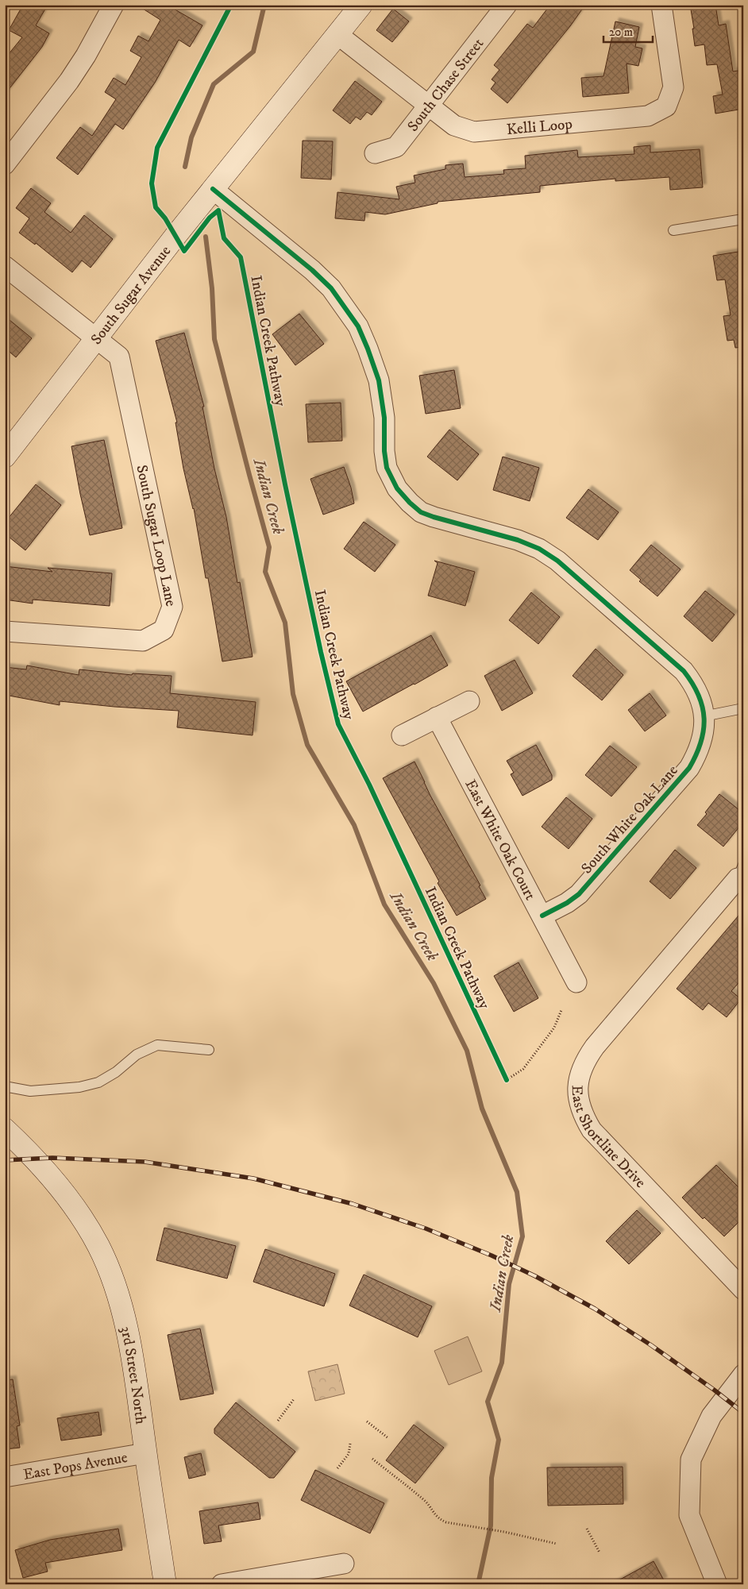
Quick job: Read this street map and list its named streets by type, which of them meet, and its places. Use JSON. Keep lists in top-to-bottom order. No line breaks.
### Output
{"streets":{"street":["South Chase Street","Kelli Loop","South Sugar Avenue","South Sugar Loop Lane","South White Oak Lane","East White Oak Court","East Shortline Drive","3rd Street North","East Pops Avenue"],"cycle path":["Indian Creek Pathway"]},"crossings":[["South Chase Street","Kelli Loop"],["Kelli Loop","South Sugar Avenue"],["South Sugar Avenue","South Sugar Loop Lane"],["South Sugar Avenue","South White Oak Lane"],["South White Oak Lane","East White Oak Court"],["3rd Street North","East Pops Avenue"]],"water":["Indian Creek"],"scale_bar":"20 m"}
